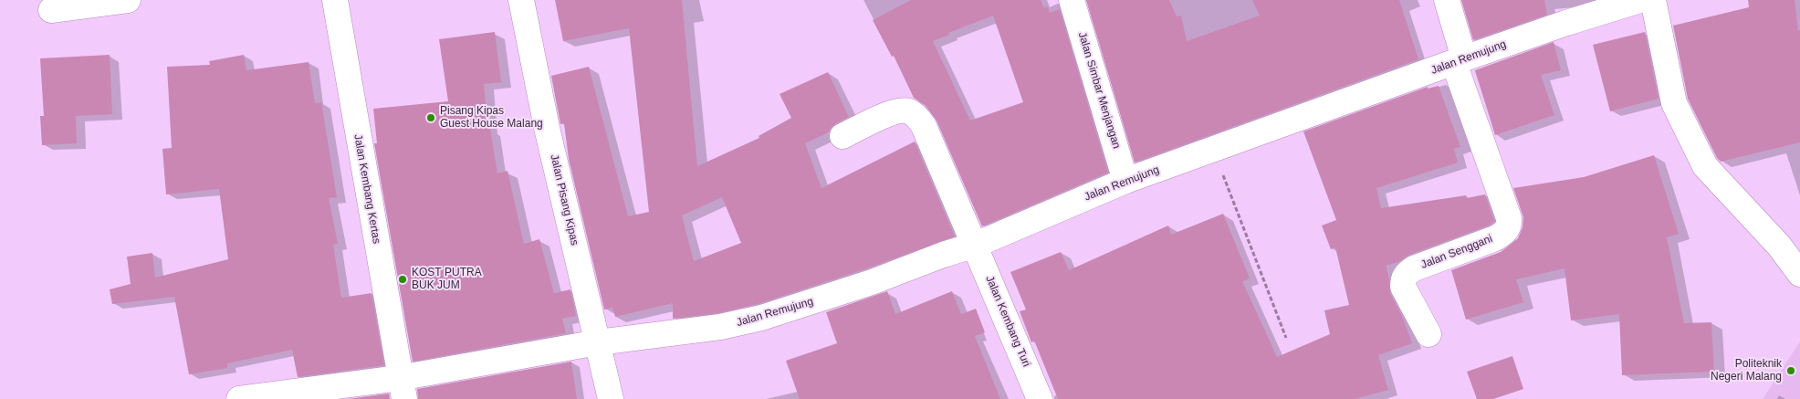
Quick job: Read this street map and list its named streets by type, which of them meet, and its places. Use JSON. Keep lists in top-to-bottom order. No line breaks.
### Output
{"streets":{"street":["Jalan Remujung","Jalan Simbar Menjangan","Jalan Kembang Kertas","Jalan Pisang Kipas","Jalan Senggani","Jalan Kembang Turi"]},"crossings":[["Jalan Remujung","Jalan Simbar Menjangan"],["Jalan Remujung","Jalan Pisang Kipas"],["Jalan Remujung","Jalan Senggani"],["Jalan Remujung","Jalan Kembang Turi"]],"places":["Pisang Kipas Guest House Malang","KOST PUTRA BUK JUM","Politeknik Negeri Malang"]}
